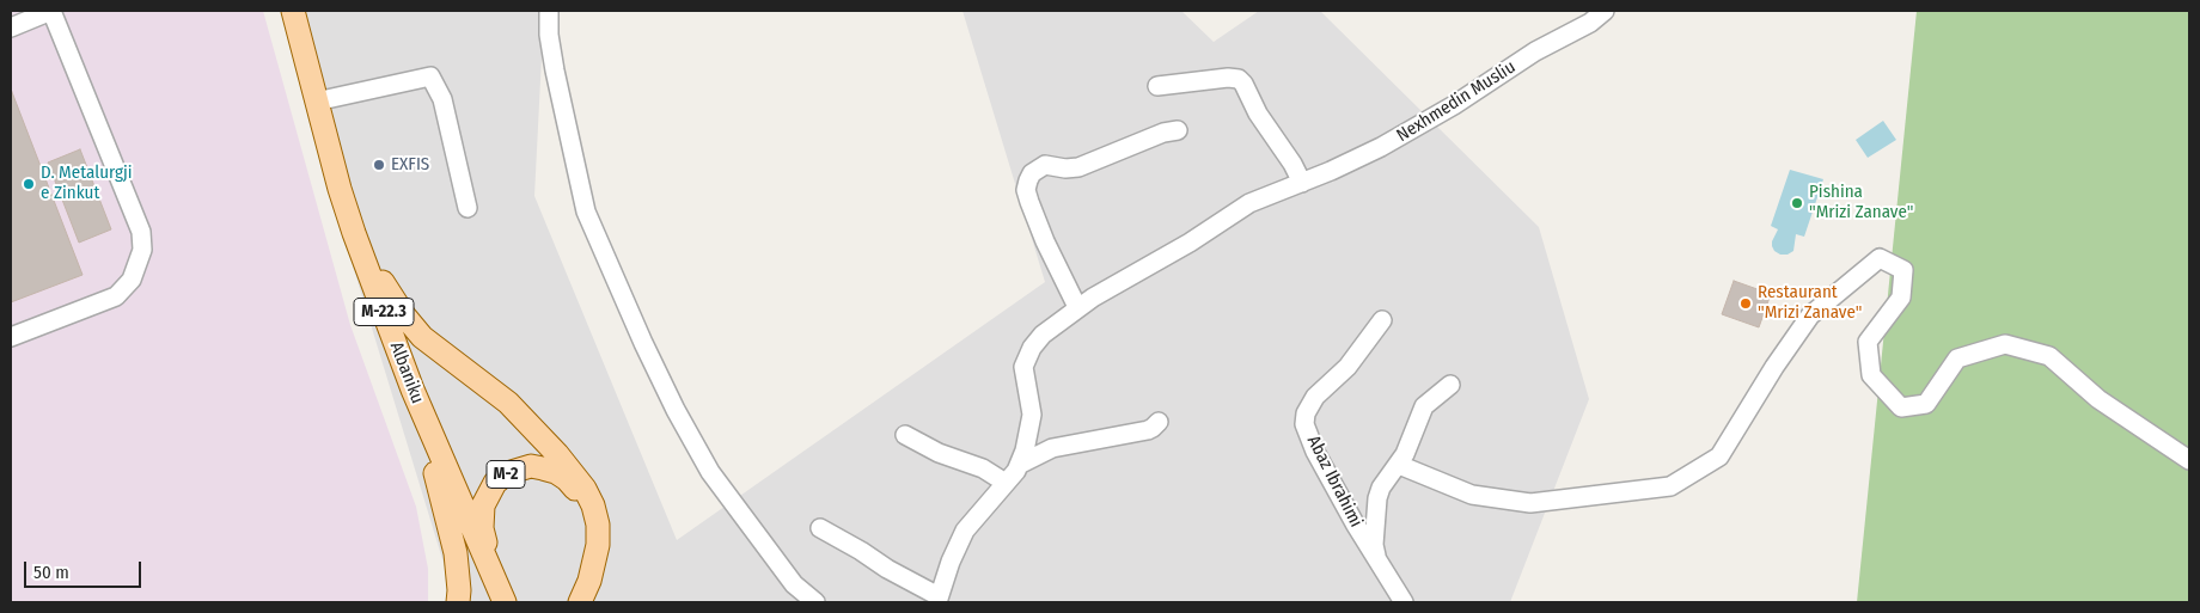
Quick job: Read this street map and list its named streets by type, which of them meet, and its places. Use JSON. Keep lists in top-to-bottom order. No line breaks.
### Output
{"streets":{"main road":["M-22.3","Albaniku","M-2"],"street":["Nexhmedin Musliu","Abaz Ibrahimi"]},"crossings":[["Albaniku","M-2"]],"places":["EXFIS","D. Metalurgji e Zinkut","Pishina \"Mrizi Zanave\"","Restaurant \"Mrizi Zanave\""],"scale_bar":"50 m"}
